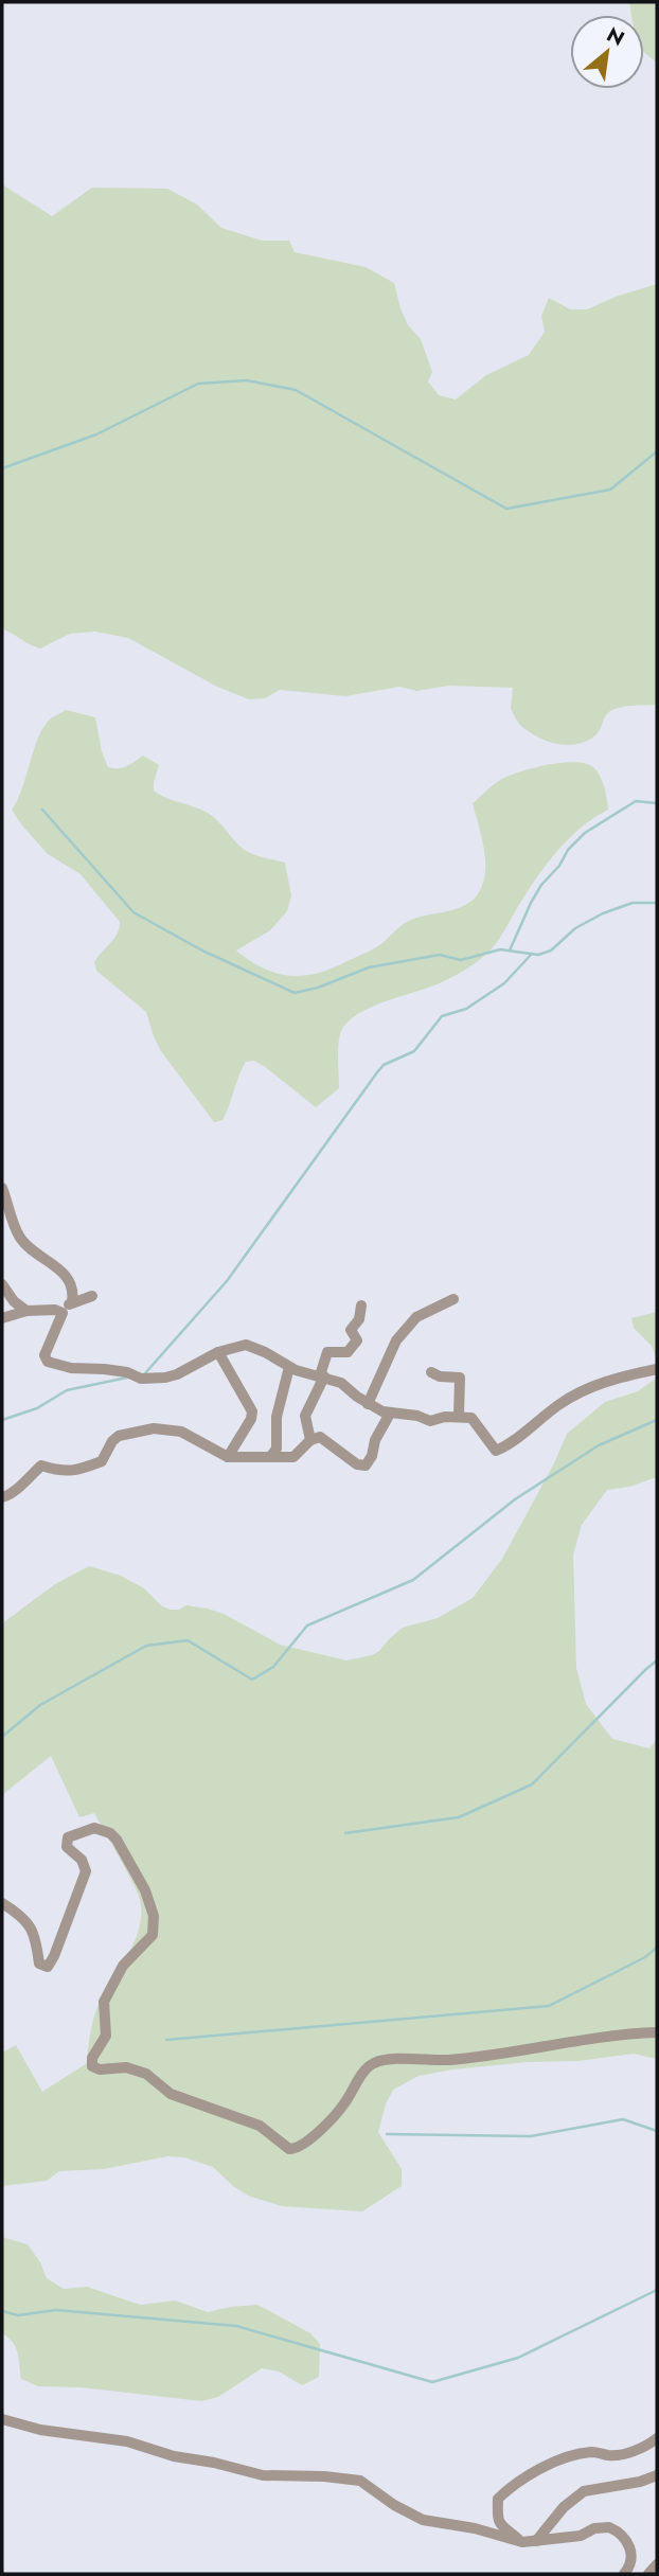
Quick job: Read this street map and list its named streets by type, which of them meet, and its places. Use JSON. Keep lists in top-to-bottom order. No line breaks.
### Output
{"north":"top right"}
